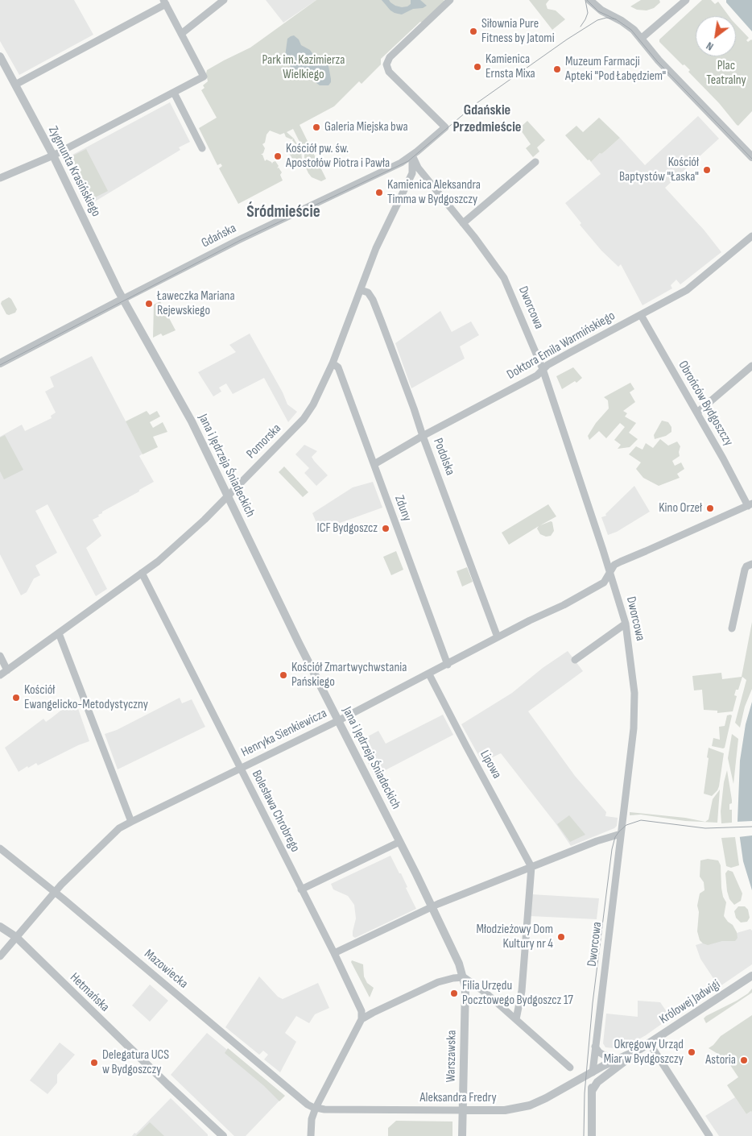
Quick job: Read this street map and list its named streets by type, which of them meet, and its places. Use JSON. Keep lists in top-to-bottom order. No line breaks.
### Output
{"streets":{"street":["Zygmunta Krasińskiego","Gdańska","Dworcowa","Doktora Emila Warmińskiego","Obrońców Bydgoszczy","Pomorska","Podolska","Jana i Jędrzeja Śniadeckich","Zduny","Henryka Sienkiewicza","Lipowa","Bolesława Chrobrego","Mazowiecka","Hetmańska","Królowej Jadwigi","Warszawska","Aleksandra Fredry"]},"crossings":[["Zygmunta Krasińskiego","Gdańska"],["Zygmunta Krasińskiego","Jana i Jędrzeja Śniadeckich"],["Gdańska","Dworcowa"],["Gdańska","Pomorska"],["Gdańska","Jana i Jędrzeja Śniadeckich"],["Dworcowa","Doktora Emila Warmińskiego"],["Dworcowa","Pomorska"],["Dworcowa","Henryka Sienkiewicza"],["Dworcowa","Królowej Jadwigi"],["Dworcowa","Aleksandra Fredry"],["Doktora Emila Warmińskiego","Obrońców Bydgoszczy"],["Doktora Emila Warmińskiego","Podolska"],["Doktora Emila Warmińskiego","Zduny"],["Obrońców Bydgoszczy","Henryka Sienkiewicza"],["Pomorska","Podolska"],["Pomorska","Jana i Jędrzeja Śniadeckich"],["Pomorska","Zduny"],["Pomorska","Bolesława Chrobrego"],["Podolska","Henryka Sienkiewicza"],["Jana i Jędrzeja Śniadeckich","Henryka Sienkiewicza"],["Jana i Jędrzeja Śniadeckich","Warszawska"],["Zduny","Henryka Sienkiewicza"],["Henryka Sienkiewicza","Lipowa"],["Henryka Sienkiewicza","Bolesława Chrobrego"],["Henryka Sienkiewicza","Mazowiecka"],["Henryka Sienkiewicza","Hetmańska"],["Mazowiecka","Aleksandra Fredry"],["Królowej Jadwigi","Aleksandra Fredry"],["Warszawska","Aleksandra Fredry"]],"districts":["Gdańskie Przedmieście","Śródmieście"],"parks":["Park im. Kazimierza Wielkiego","Plac Teatralny"],"places":["Siłownia Pure Fitness by Jatomi","Kamienica Ernsta Mixa","Muzeum Farmacji Apteki \"Pod Łabędziem\"","Galeria Miejska bwa","Kościół pw. św. Apostołów Piotra i Pawła","Kościół Baptystów \"Łaska\"","Kamienica Aleksandra Timma w Bydgoszczy","Ławeczka Mariana Rejewskiego","Kino Orzeł","ICF Bydgoszcz","Kościół Zmartwychwstania Pańskiego","Kościół Ewangelicko-Metodystyczny","Młodzieżowy Dom Kultury nr 4","Filia Urzędu Pocztowego Bydgoszcz 17","Okręgowy Urząd Miar w Bydgoszczy","Astoria","Delegatura UCS w Bydgoszczy"],"north":"bottom left"}
